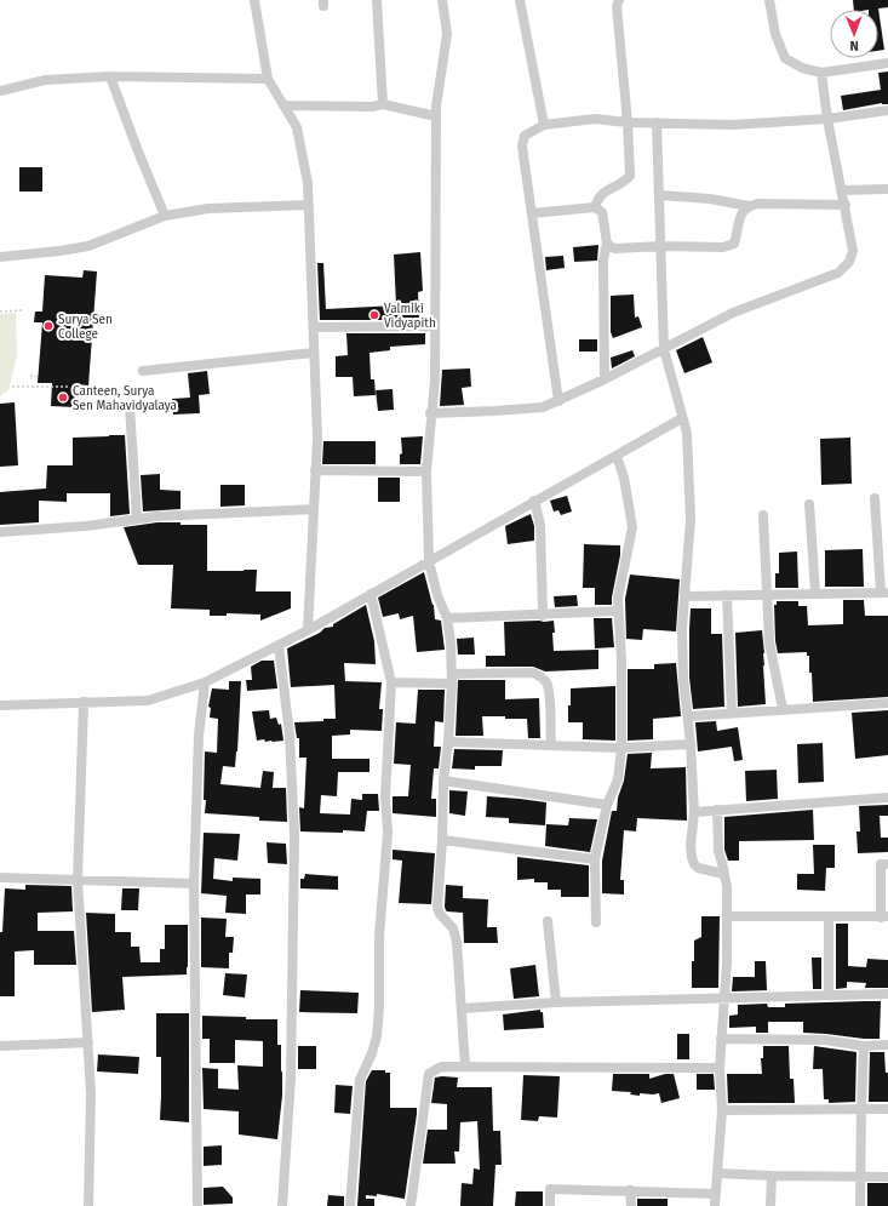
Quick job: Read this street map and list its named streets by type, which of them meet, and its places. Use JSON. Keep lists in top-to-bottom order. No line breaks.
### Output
{"places":["Valmiki Vidyapith","Surya Sen College","Canteen, Surya Sen Mahavidyalaya"],"north":"bottom"}
